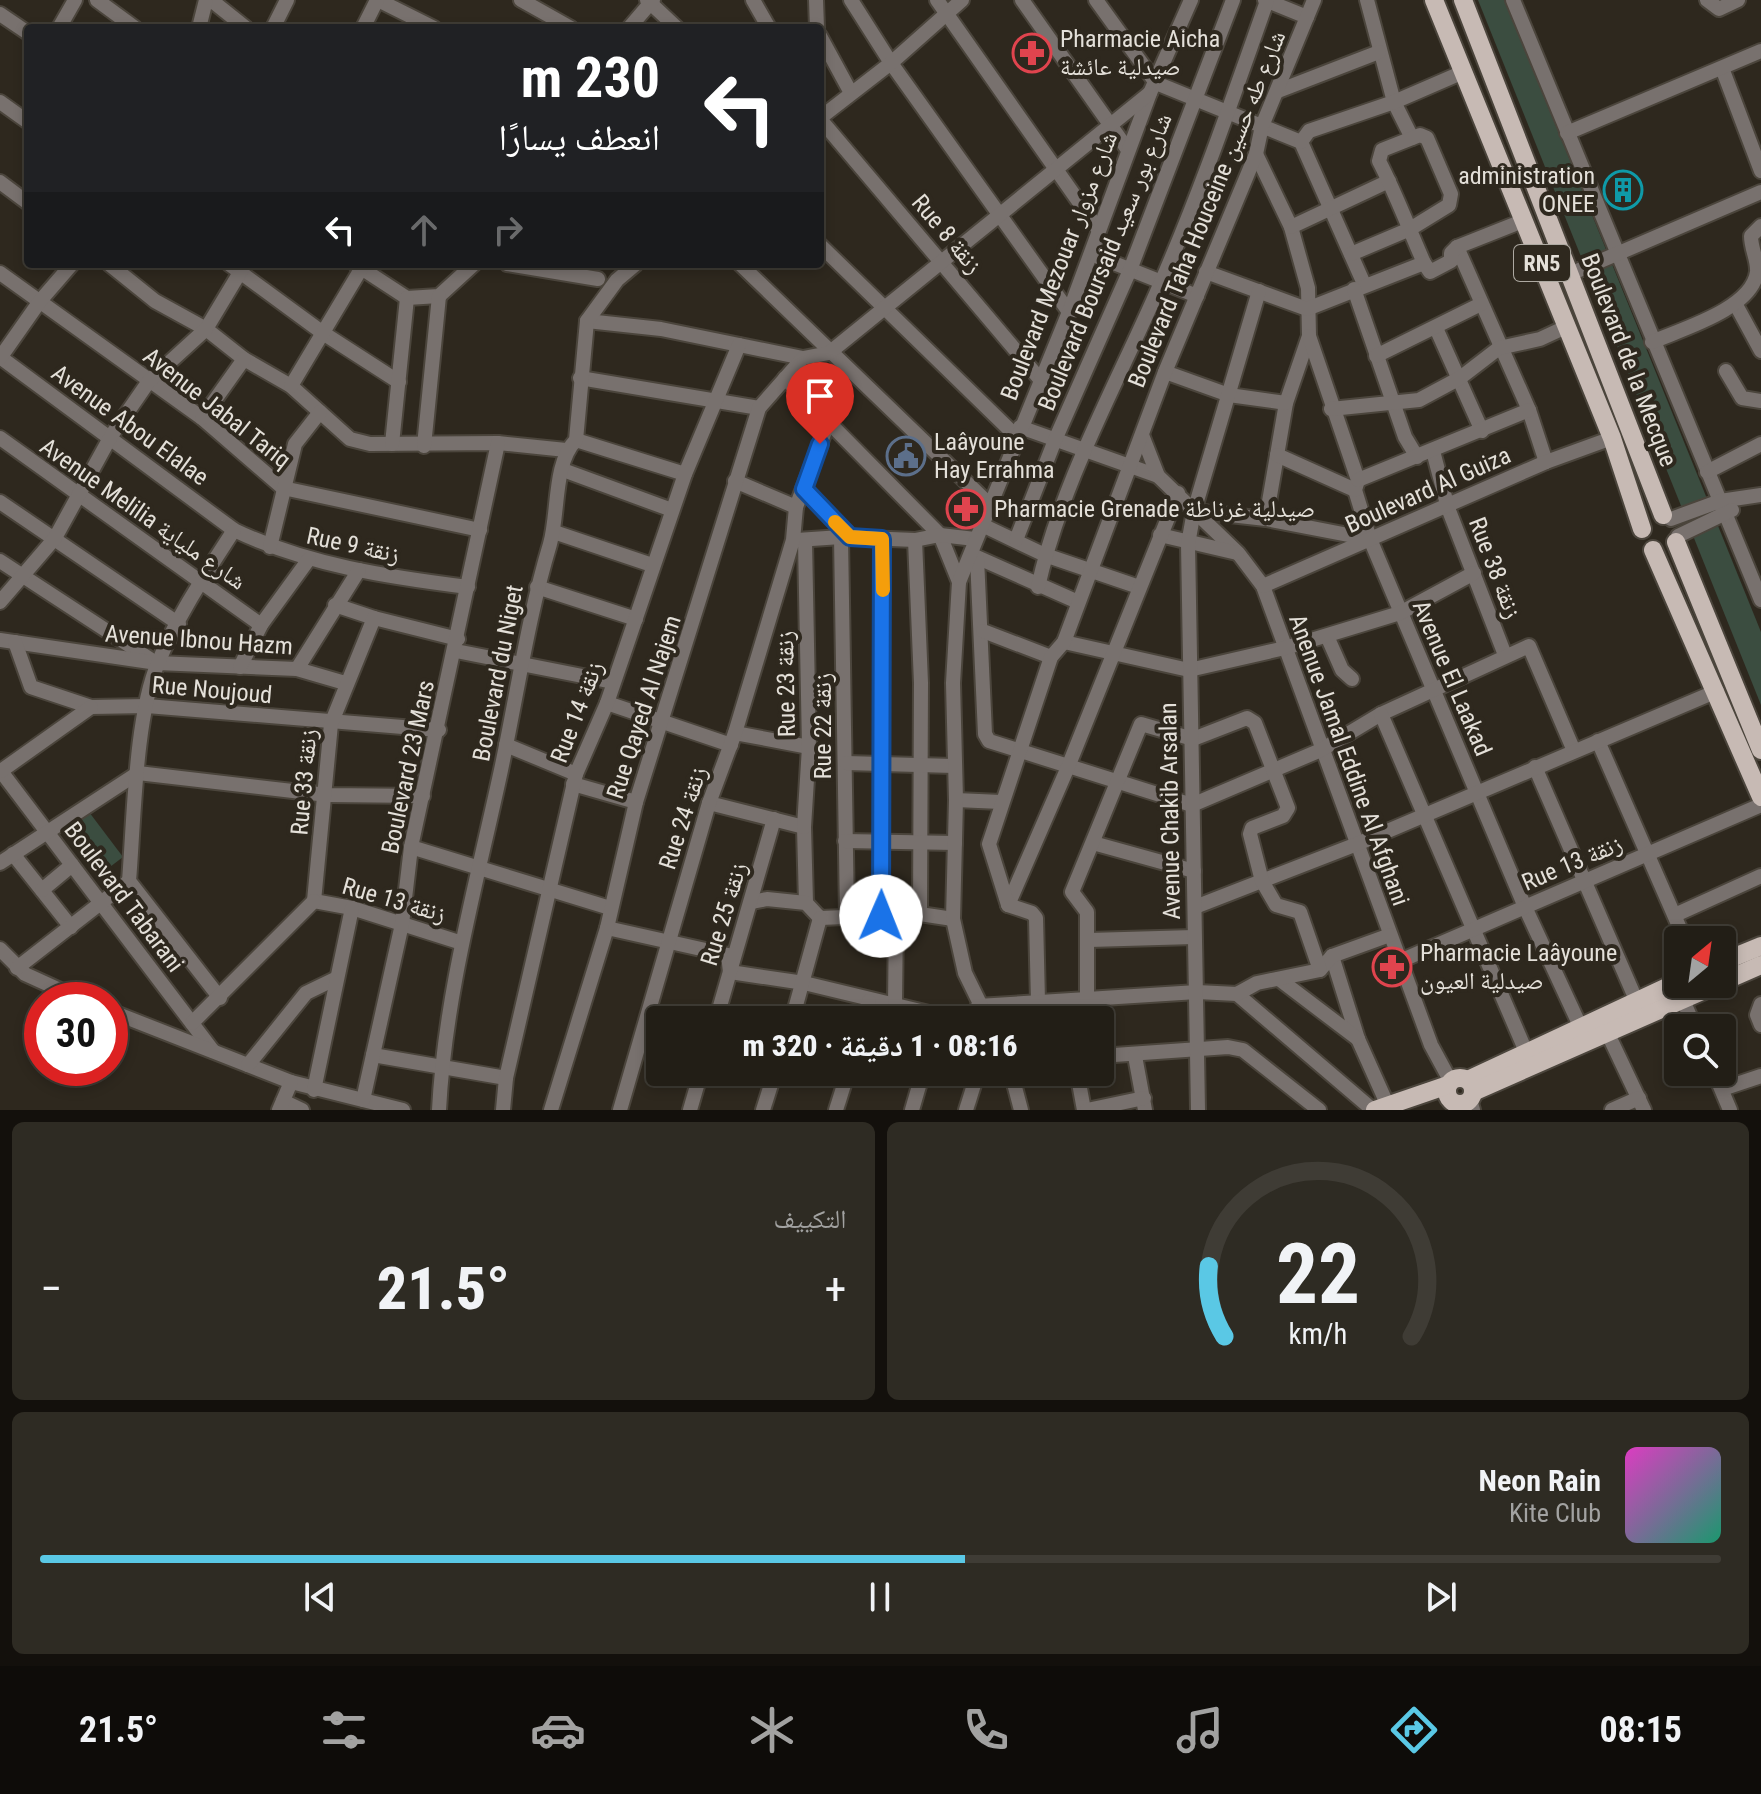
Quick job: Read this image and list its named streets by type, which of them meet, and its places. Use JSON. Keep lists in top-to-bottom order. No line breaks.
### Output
{"streets":{"main road":["RN5","Boulevard de la Mecque"],"street":["Boulevard Taha Houceine شارع طه حسين","Rue 8 زنقة","Boulevard Boursaid شارع بور سعيد","Boulevard Mezouar شارع مزوار","Avenue Jabal Tariq","Avenue Abou Elalae","Boulevard Al Guiza","Avenue Melilia شارع ملياية","Rue 9 زنقة","Rue 38 زنقة","Avenue Ibnou Hazm","Boulevard du Niget","Avenue El Laakad","Rue 23 زنقة","Rue Noujoud","Rue Qayed Al Najem","Rue 14 زنقة","Rue 22 زنقة","Anenue Jamal Eddine Al Afghani","Boulevard 23 Mars","Rue 33 زنقة","Avenue Chakib Arsalan","Rue 24 زنقة","Rue 13 زنقة","Boulevard Tabarani","Rue 25 زنقة"]},"crossings":[["Rue 8 زنقة","Boulevard Mezouar شارع مزوار"],["RN5","Boulevard de la Mecque"],["Boulevard de la Mecque","Boulevard Al Guiza"],["Avenue Jabal Tariq","Boulevard 23 Mars"],["Avenue Abou Elalae","Rue 9 زنقة"],["Boulevard Al Guiza","Rue 38 زنقة"],["Boulevard Al Guiza","Avenue El Laakad"],["Boulevard Al Guiza","Anenue Jamal Eddine Al Afghani"],["Rue 9 زنقة","Boulevard 23 Mars"],["Avenue Ibnou Hazm","Rue Noujoud"],["Avenue Ibnou Hazm","Rue 33 زنقة"],["Boulevard du Niget","Rue 13 زنقة"],["Avenue El Laakad","Rue 13 زنقة"],["Rue 23 زنقة","Rue 24 زنقة"],["Rue Noujoud","Boulevard 23 Mars"],["Rue Noujoud","Rue 33 زنقة"],["Anenue Jamal Eddine Al Afghani","Avenue Chakib Arsalan"],["Anenue Jamal Eddine Al Afghani","Rue 13 زنقة"],["Boulevard 23 Mars","Rue 13 زنقة"],["Rue 33 زنقة","Rue 13 زنقة"]],"places":{"pharmacy":["Pharmacie Aicha صيدلية عائشة","Pharmacie Grenade صيدلية غرناطة","Pharmacie Laâyoune صيدلية العيون"],"building":["administration ONEE"],"public building":["Laâyoune Hay Errahma"]},"north":"top right","page":{"turn":["230 m","انعطف يسارًا"],"limit":"30","trip":"08:16 · 1 دقيقة · 320 m","tile":"التكييف","heat":["−","21.5°","+"],"song":["Neon Rain","Kite Club"],"tabs":["08:15","21.5°"],"gauge":["22","km/h"]}}
